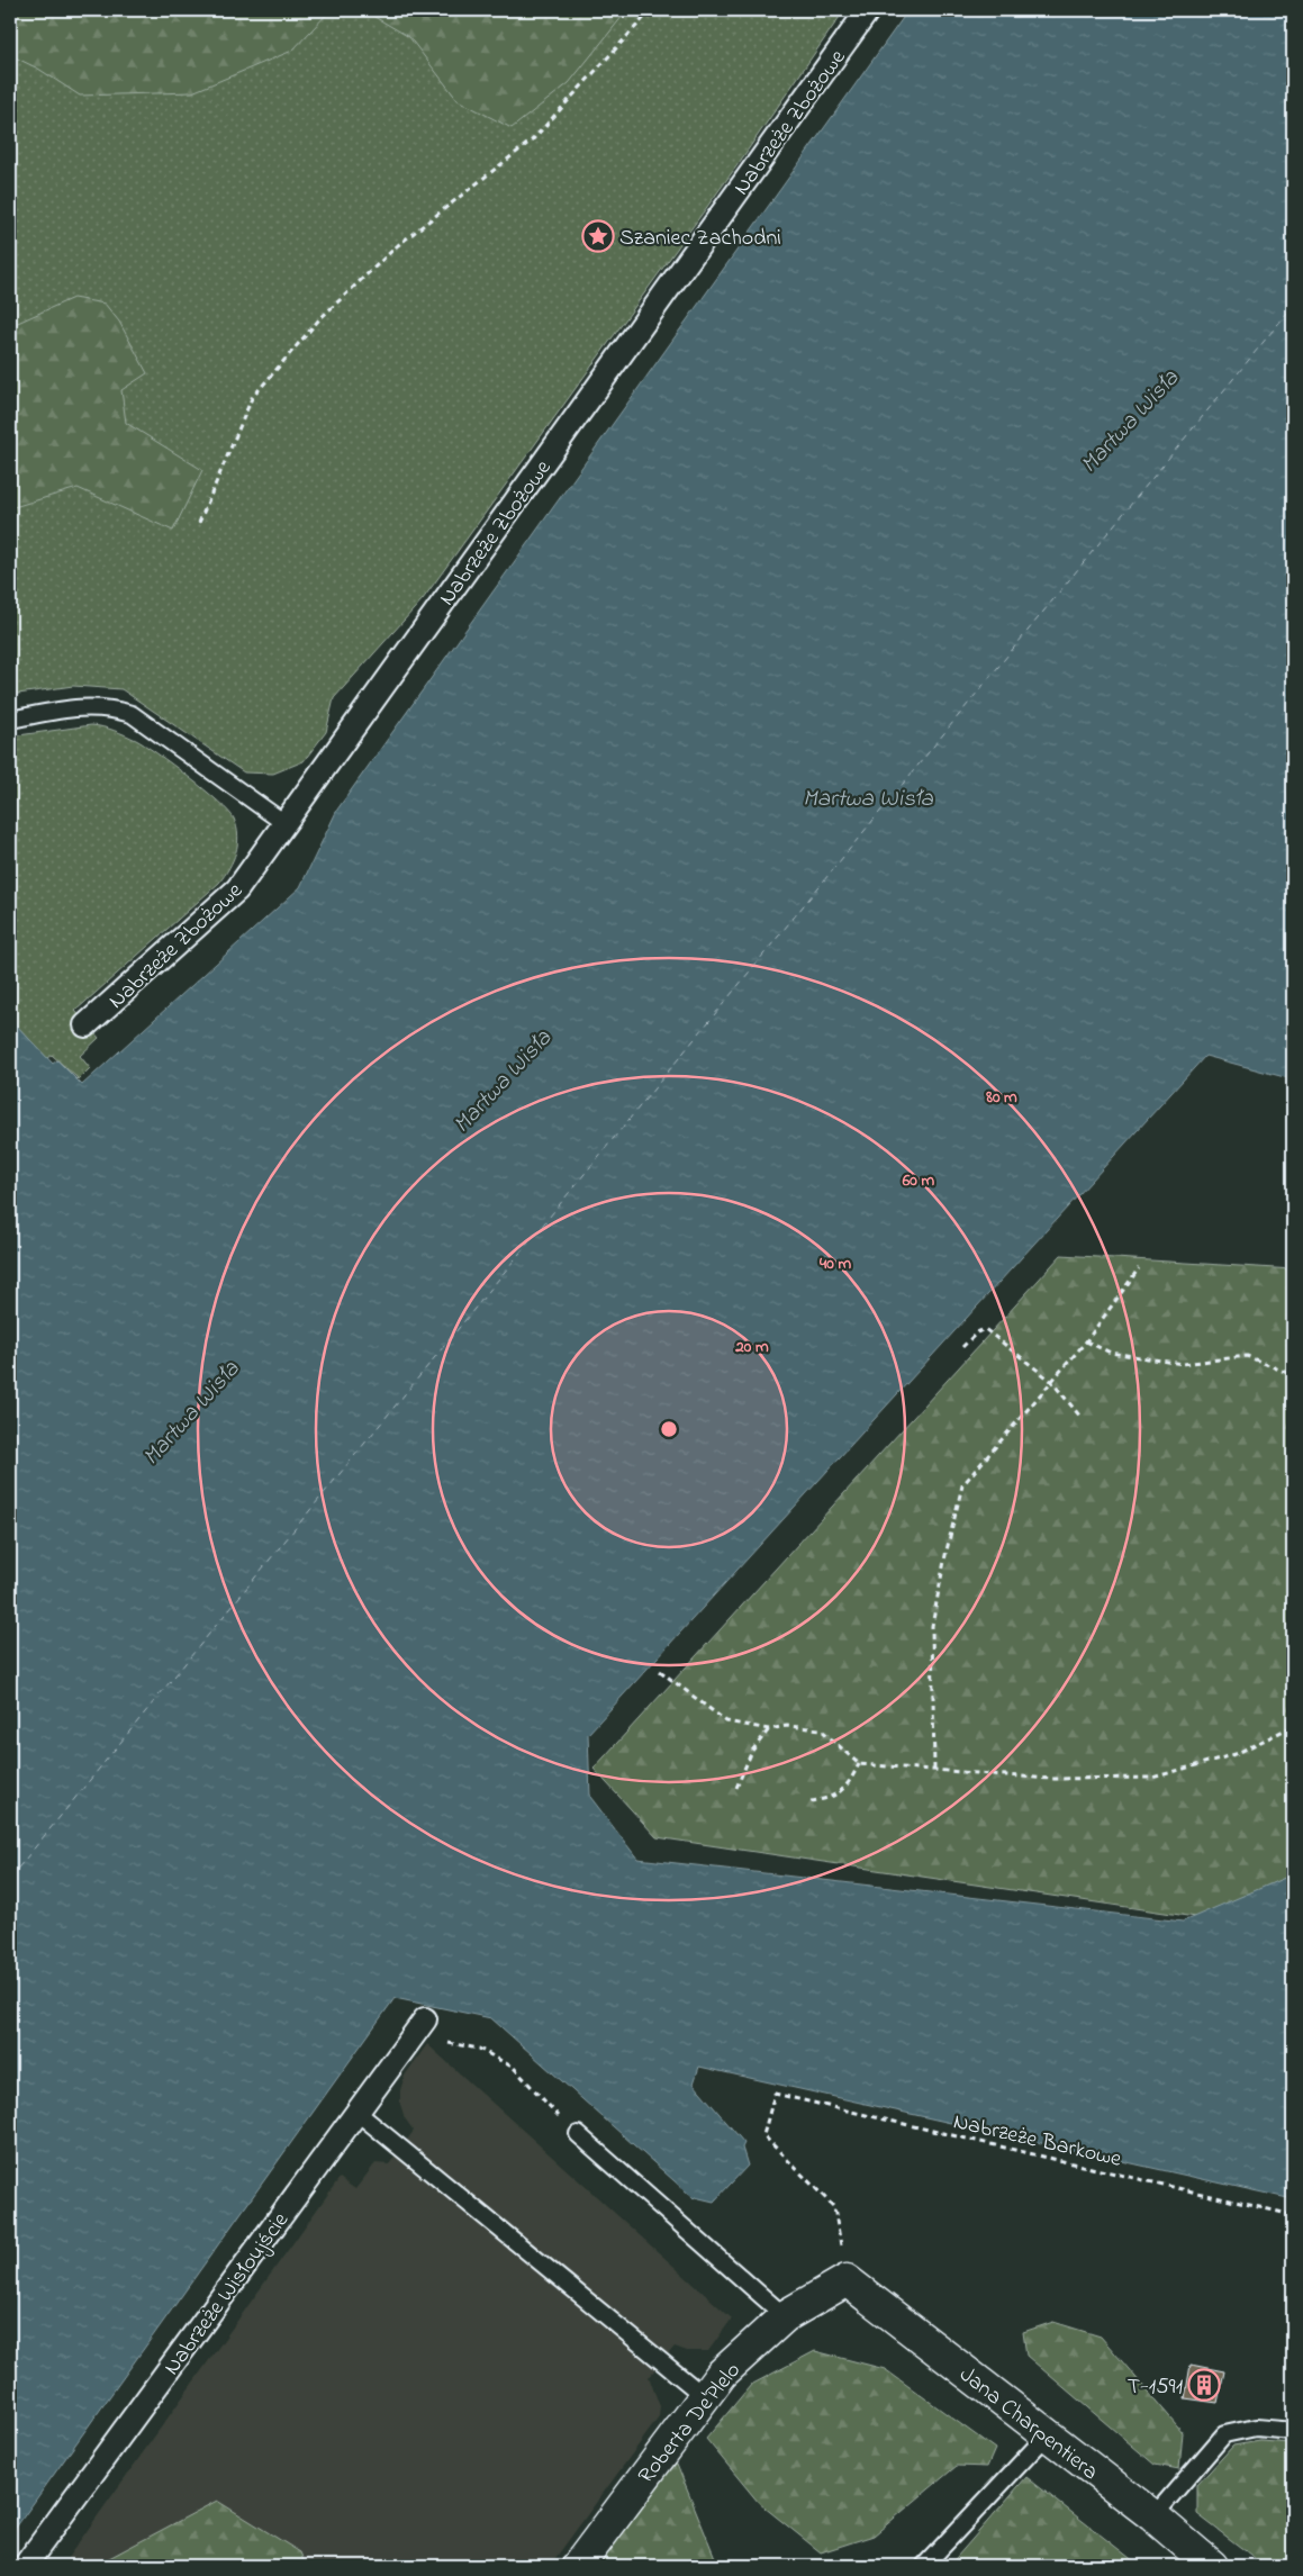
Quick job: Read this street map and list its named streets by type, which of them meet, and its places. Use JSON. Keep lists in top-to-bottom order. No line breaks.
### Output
{"streets":{"street":["Nabrzeże Zbożowe","Nabrzeże Wisłoujście","Roberta De'Plelo","Jana Charpentiera"],"path":["Nabrzeże Barkowe"]},"crossings":[["Nabrzeże Barkowe","Roberta De'Plelo"],["Nabrzeże Barkowe","Jana Charpentiera"],["Roberta De'Plelo","Jana Charpentiera"]],"water":["Martwa Wisła"],"places":{"place":["Szaniec Zachodni"],"building":["T-1591"]},"rings":["80 m","60 m","40 m","20 m"]}
